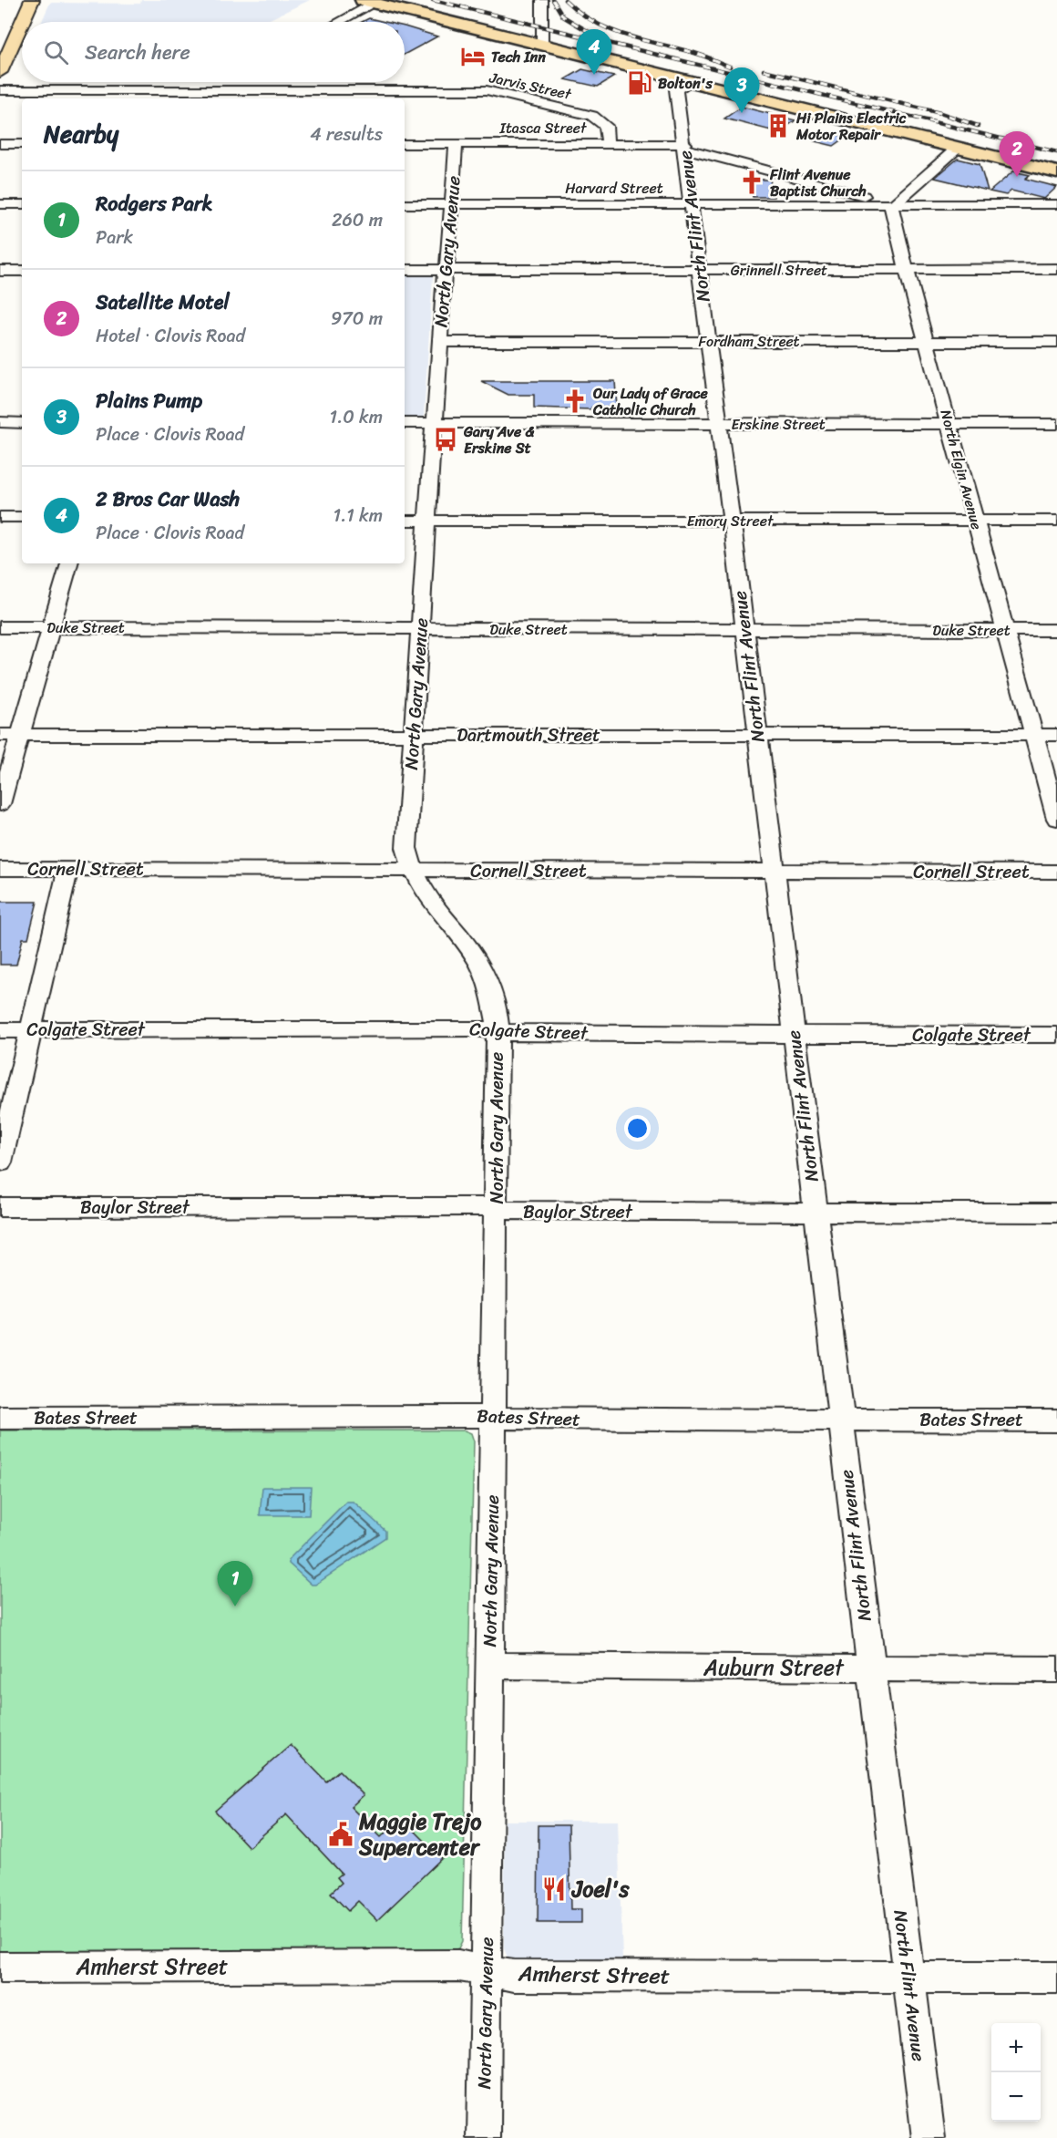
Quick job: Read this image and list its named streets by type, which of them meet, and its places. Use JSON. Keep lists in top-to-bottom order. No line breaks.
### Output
{"streets":{"street":["Jarvis Street","Itasca Street","Harvard Street","North Flint Avenue","North Gary Avenue","Grinnell Street","Fordham Street","Erskine Street","North Elgin Avenue","Emory Street","Duke Street","Dartmouth Street","Cornell Street","Colgate Street","Baylor Street","Bates Street","Auburn Street","Amherst Street"]},"crossings":[["Jarvis Street","Itasca Street"],["Itasca Street","Harvard Street"],["Itasca Street","North Flint Avenue"],["Itasca Street","North Gary Avenue"],["Itasca Street","North Elgin Avenue"],["Harvard Street","North Flint Avenue"],["Harvard Street","North Gary Avenue"],["Harvard Street","North Elgin Avenue"],["North Flint Avenue","Grinnell Street"],["North Flint Avenue","Fordham Street"],["North Flint Avenue","Erskine Street"],["North Flint Avenue","Emory Street"],["North Flint Avenue","Duke Street"],["North Flint Avenue","Dartmouth Street"],["North Flint Avenue","Cornell Street"],["North Flint Avenue","Colgate Street"],["North Flint Avenue","Baylor Street"],["North Flint Avenue","Bates Street"],["North Flint Avenue","Auburn Street"],["North Flint Avenue","Amherst Street"],["North Gary Avenue","Grinnell Street"],["North Gary Avenue","Fordham Street"],["North Gary Avenue","Erskine Street"],["North Gary Avenue","Emory Street"],["North Gary Avenue","Duke Street"],["North Gary Avenue","Dartmouth Street"],["North Gary Avenue","Cornell Street"],["North Gary Avenue","Colgate Street"],["North Gary Avenue","Baylor Street"],["North Gary Avenue","Bates Street"],["North Gary Avenue","Auburn Street"],["North Gary Avenue","Amherst Street"],["Grinnell Street","North Elgin Avenue"],["Fordham Street","North Elgin Avenue"],["Erskine Street","North Elgin Avenue"],["North Elgin Avenue","Emory Street"],["North Elgin Avenue","Duke Street"],["North Elgin Avenue","Dartmouth Street"]],"places":{"hotel":["Tech Inn"],"fuel station":["Bolton's"],"building":["Hi Plains Electric Motor Repair"],"church":["Flint Avenue Baptist Church","Our Lady of Grace Catholic Church"],"bus stop":["Gary Ave & Erskine St"],"public building":["Maggie Trejo Supercenter"],"restaurant":["Joel's"]},"page":{"search":"Search here","pins":["4","3","2","1"],"heading":["Nearby","4 results"],"list":[{"mark":"1","name":"Rodgers Park","note":"Park","value":"260 m"},{"mark":"2","name":"Satellite Motel","note":"Hotel · Clovis Road","value":"970 m"},{"mark":"3","name":"Plains Pump","note":"Place · Clovis Road","value":"1.0 km"},{"mark":"4","name":"2 Bros Car Wash","note":"Place · Clovis Road","value":"1.1 km"}],"map_buttons":["+","−"]}}
